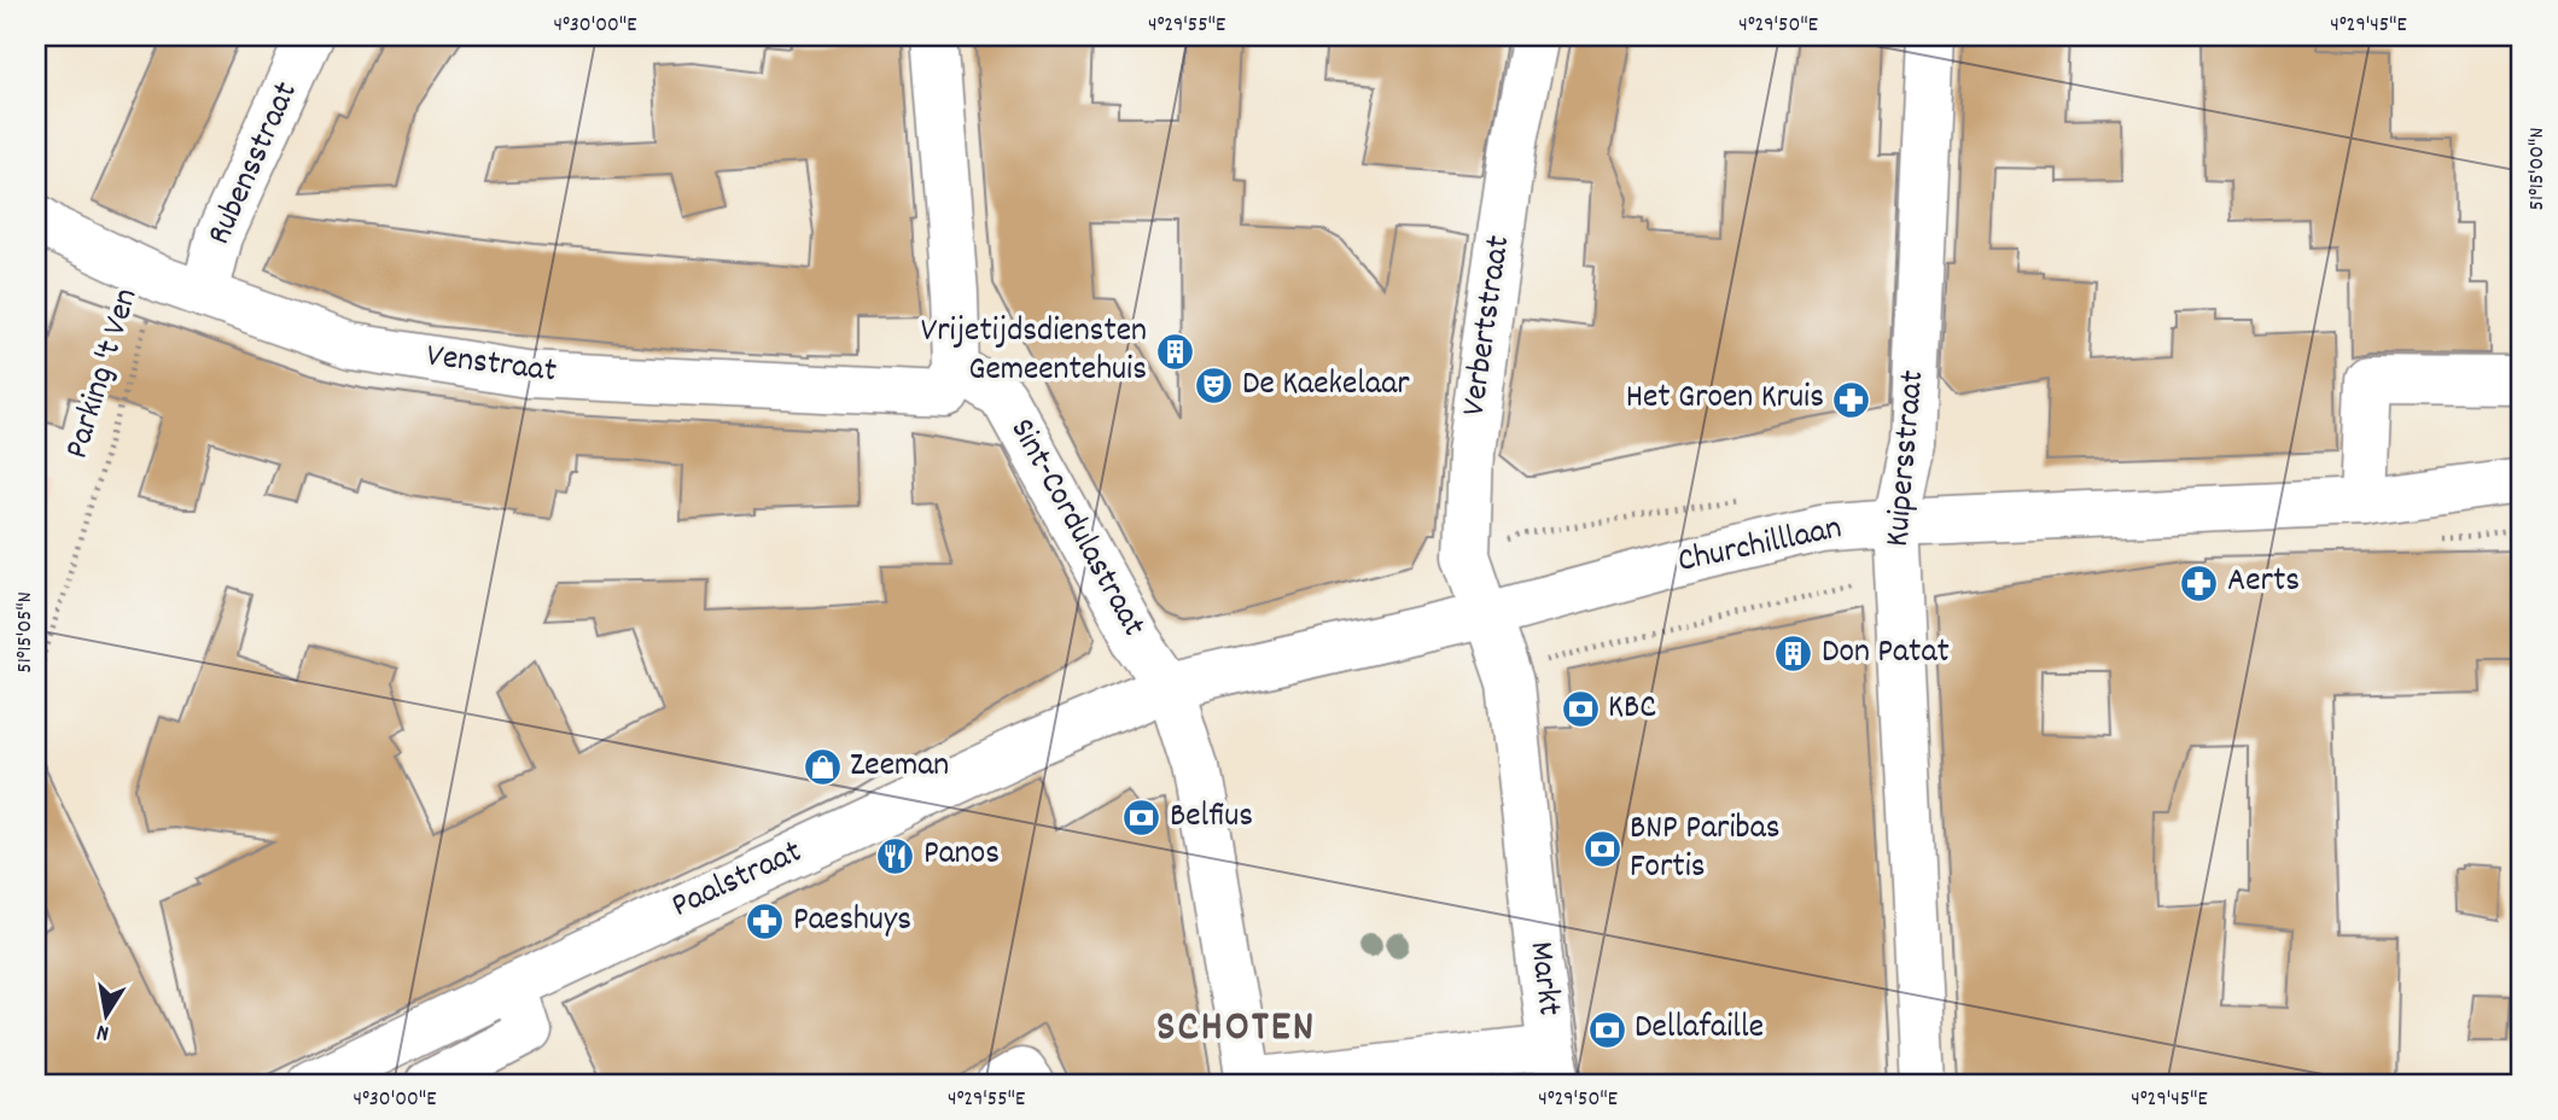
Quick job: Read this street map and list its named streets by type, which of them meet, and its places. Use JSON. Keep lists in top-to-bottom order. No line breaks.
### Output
{"streets":{"street":["Rubensstraat","Verbertstraat","Venstraat","Kuipersstraat","Sint-Cordulastraat","Churchilllaan","Paalstraat","Markt"],"path":["Parking 't Ven"]},"crossings":[["Rubensstraat","Venstraat"],["Verbertstraat","Churchilllaan"],["Verbertstraat","Markt"],["Venstraat","Parking 't Ven"],["Venstraat","Sint-Cordulastraat"],["Kuipersstraat","Churchilllaan"],["Sint-Cordulastraat","Churchilllaan"],["Sint-Cordulastraat","Paalstraat"],["Sint-Cordulastraat","Markt"],["Churchilllaan","Paalstraat"],["Churchilllaan","Markt"],["Paalstraat","Markt"]],"districts":["SCHOTEN"],"places":{"building":["Vrijetijdsdiensten Gemeentehuis","Don Patat"],"theatre":["De Kaekelaar"],"pharmacy":["Het Groen Kruis","Aerts","Paeshuys"],"bank":["KBC","Belfius","BNP Paribas Fortis","Dellafaille"],"shop":["Zeeman"],"restaurant":["Panos"]},"north":"bottom","coordinates":["4°30'00\"E","4°29'55\"E","4°29'50\"E","4°29'45\"E","51°15'00\"N","51°15'05\"N"]}
